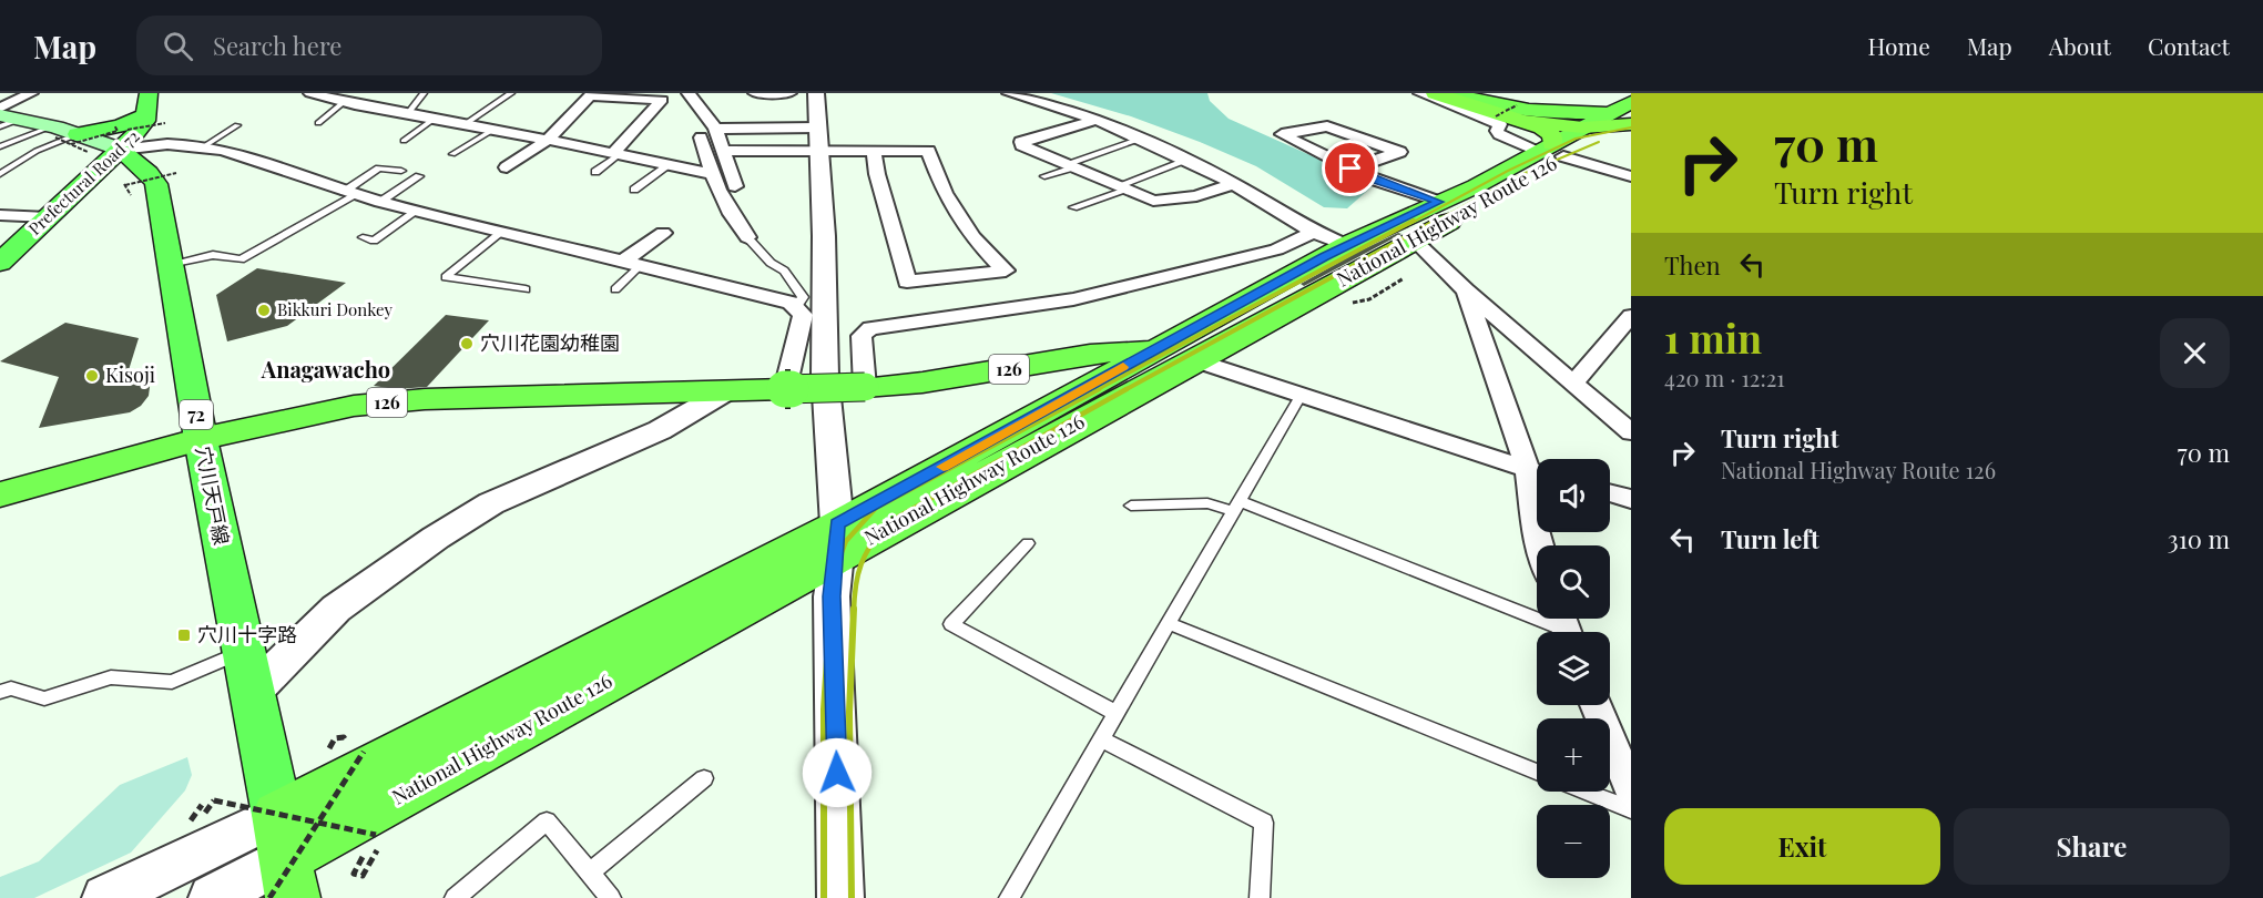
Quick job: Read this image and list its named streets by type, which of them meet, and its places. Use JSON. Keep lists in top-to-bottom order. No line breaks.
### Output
{"streets":{"highway":["National Highway Route 126","126"],"main road":["Prefectural Road 72","72","穴川天戸線"]},"crossings":[["Prefectural Road 72","穴川天戸線"],["National Highway Route 126","穴川天戸線"]],"districts":["Anagawacho"],"places":{"other":["Bikkuri Donkey","穴川花園幼稚園","Kisoji"],"transit":["穴川十字路"]},"page":{"header":"Map","search":"Search here","nav":["Home","Map","About","Contact"],"turn":["70 m","Turn right"],"then":"Then","heading":["1 min","420 m · 12:21"],"list":[{"name":"Turn right","note":"National Highway Route 126","value":"70 m"},{"name":"Turn left","value":"310 m"}],"map_buttons":["+","−"],"buttons":["Exit","Share"]}}
